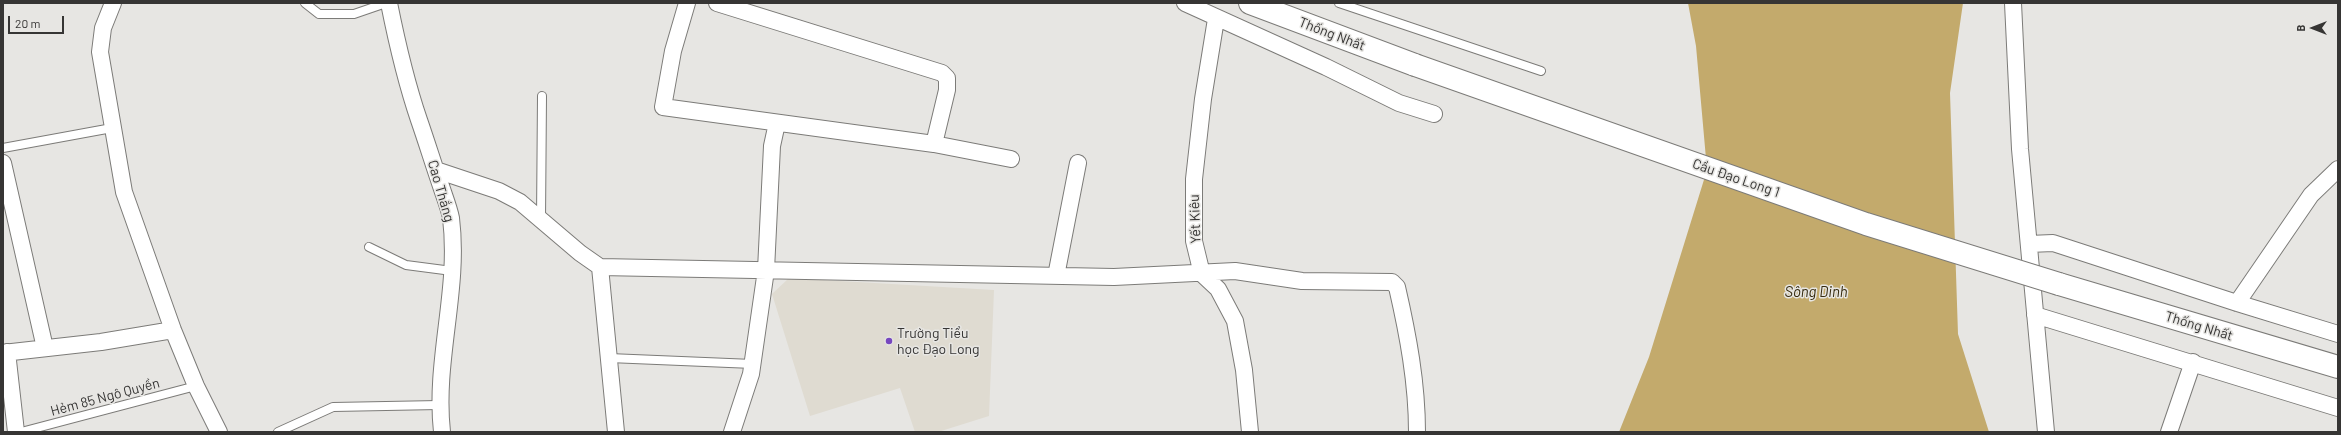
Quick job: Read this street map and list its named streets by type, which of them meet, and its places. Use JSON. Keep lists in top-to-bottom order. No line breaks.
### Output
{"streets":{"main road":["Thống Nhất","Cầu Đạo Long 1"],"street":["Cao Thắng","Yết Kiêu"],"lane":["Hẻm 85 Ngô Quyền"]},"crossings":[["Thống Nhất","Cầu Đạo Long 1"]],"water":["Sông Dinh"],"places":["Trường Tiểu học Đạo Long"],"scale_bar":"20 m","north":"left"}
